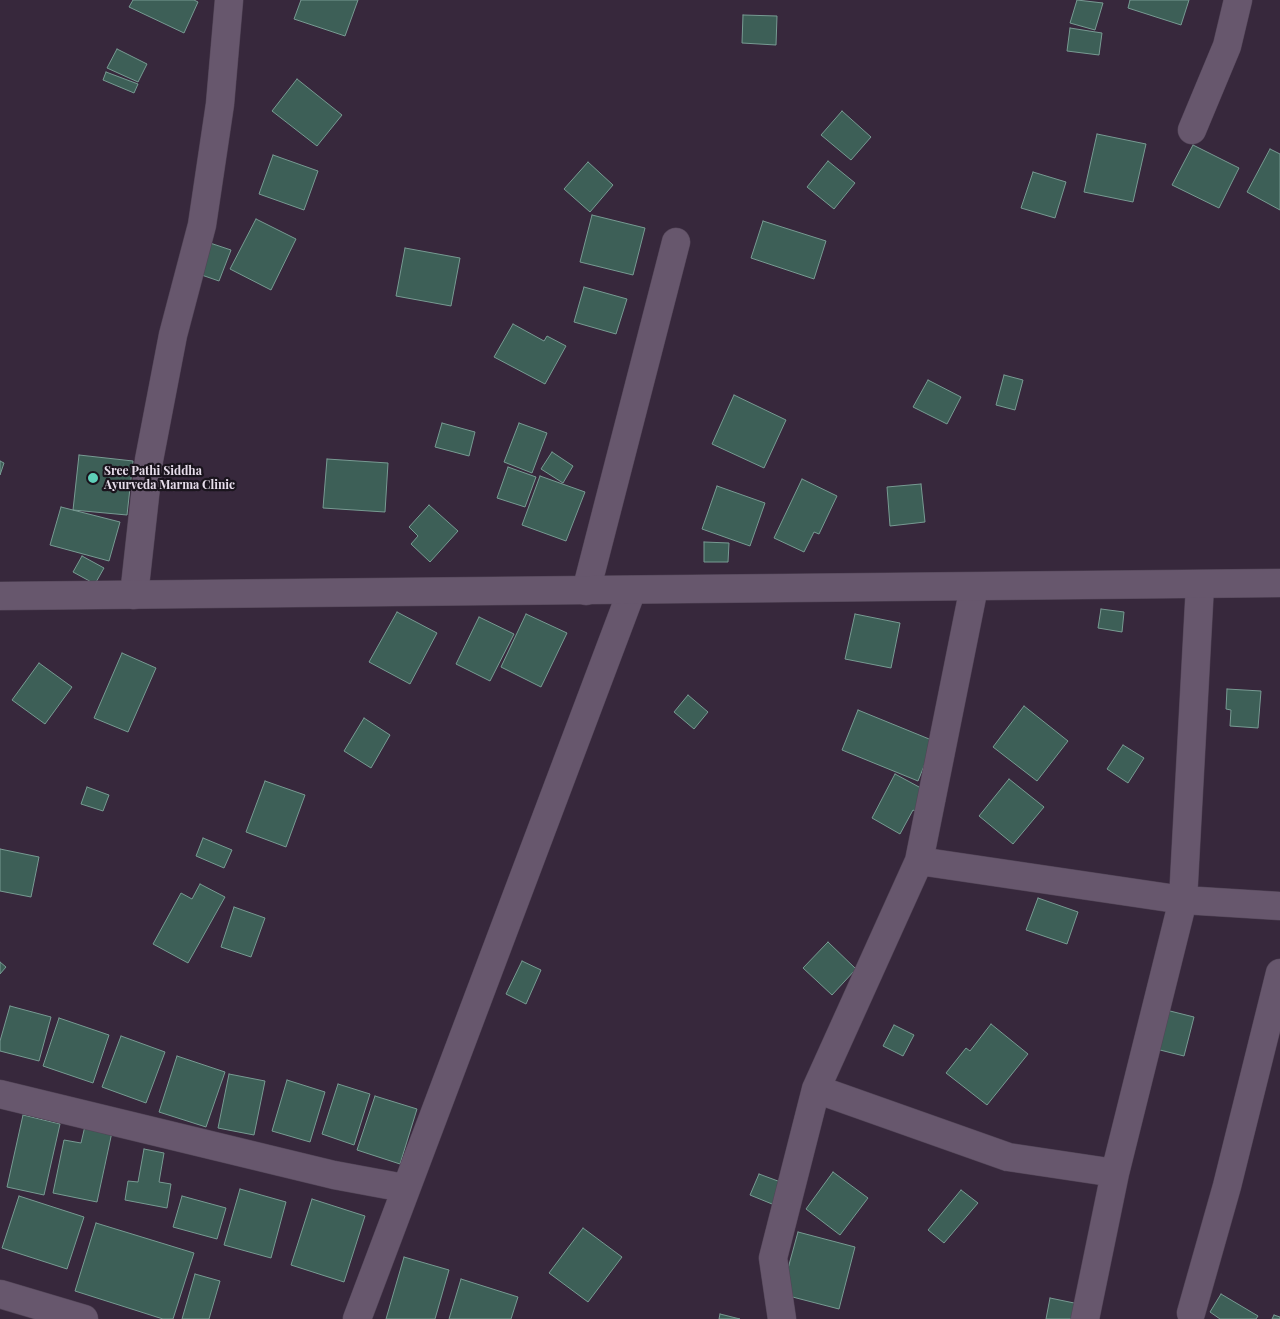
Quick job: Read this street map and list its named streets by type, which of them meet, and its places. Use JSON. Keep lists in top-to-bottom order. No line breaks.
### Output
{"places":["Sree Pathi Siddha Ayurveda Marma Clinic"]}
